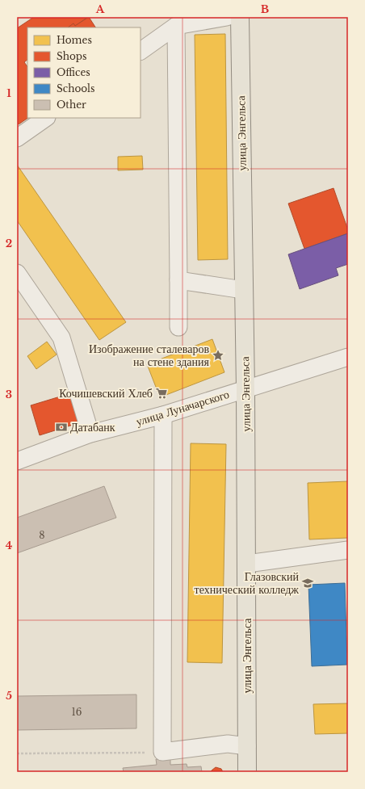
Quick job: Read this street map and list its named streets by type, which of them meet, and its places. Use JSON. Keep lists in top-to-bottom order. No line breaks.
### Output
{"streets":{"main road":["улица Энгельса"],"street":["улица Луначарского"]},"crossings":[["улица Энгельса","улица Луначарского"]],"places":{"place":["Изображение сталеваров на стене здания"],"supermarket":["Кочишевский Хлеб"],"bank":["Датабанк"],"school or university":["Глазовский технический колледж"]},"house_numbers":["8","16"],"legend":["Homes","Shops","Offices","Schools","Other"],"grid":{"columns":["A","B"],"rows":["1","2","3","4","5"]}}
